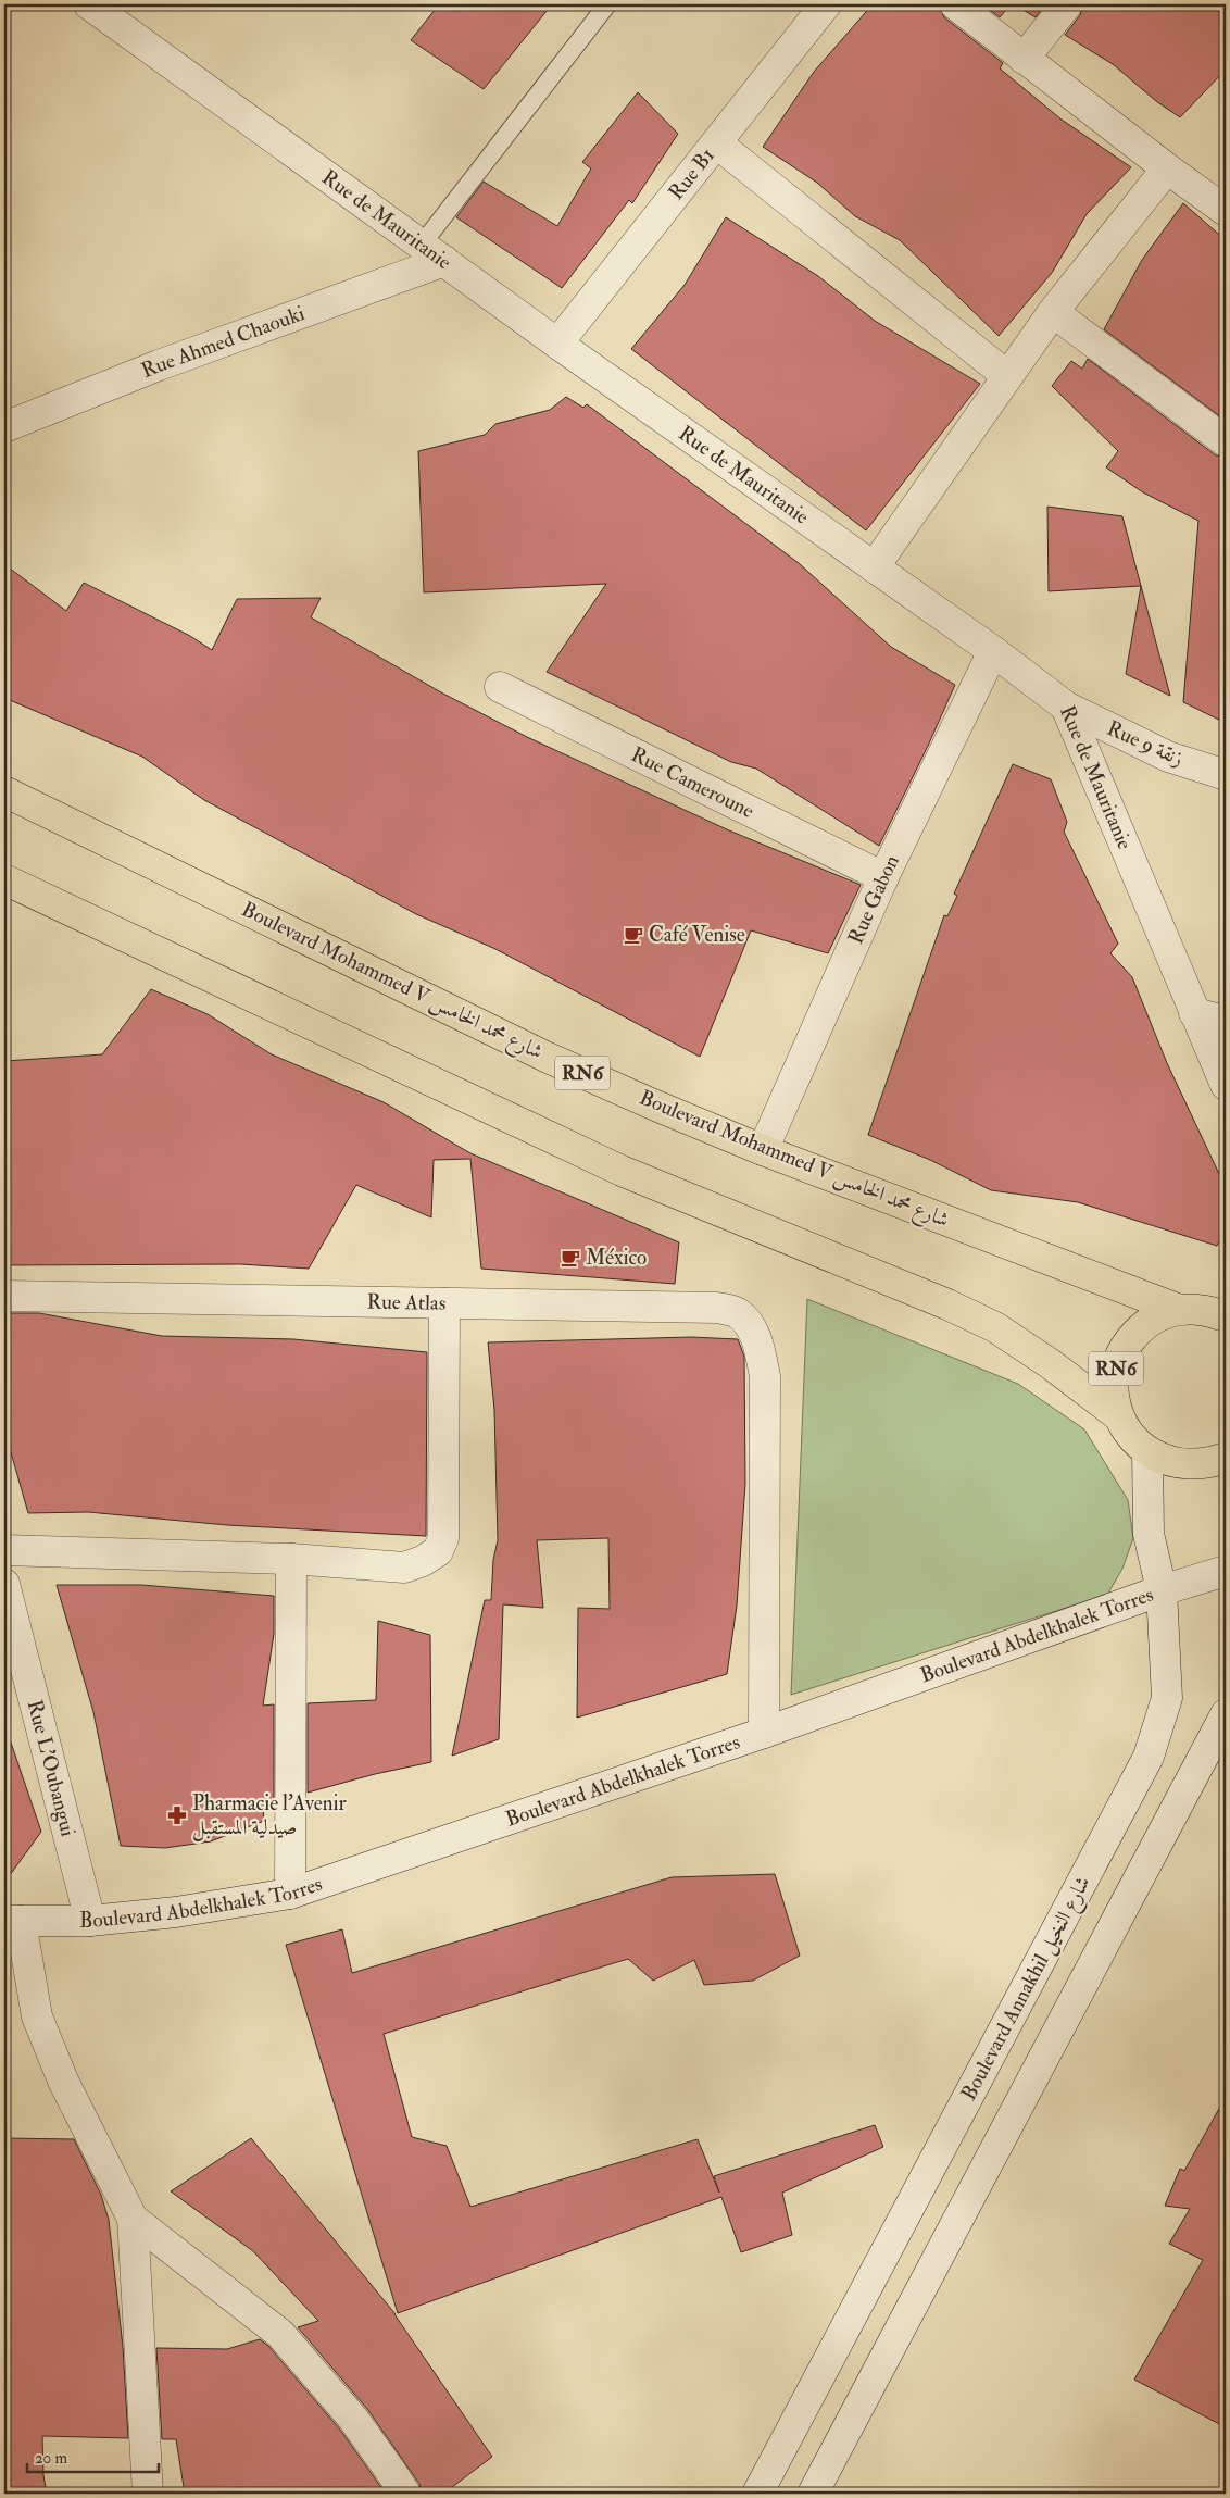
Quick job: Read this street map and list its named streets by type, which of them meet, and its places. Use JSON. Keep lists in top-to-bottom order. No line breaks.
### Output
{"streets":{"main road":["Boulevard Mohammed V شارع محمد الخامس","RN6"],"street":["Rue B1","Rue de Mauritanie","Rue Ahmed Chaouki","Rue 9 زنقة","Rue Cameroune","Rue Gabon","Rue Atlas","Boulevard Abdelkhalek Torres","Rue L'Oubangui","Boulevard Annakhil شارع النخيل"]},"crossings":[["Rue B1","Rue de Mauritanie"],["Rue de Mauritanie","Rue Ahmed Chaouki"],["Rue de Mauritanie","Rue 9 زنقة"],["Rue de Mauritanie","Rue Gabon"],["Rue Cameroune","Rue Gabon"],["Rue Gabon","Boulevard Mohammed V شارع محمد الخامس"],["Boulevard Mohammed V شارع محمد الخامس","RN6"],["RN6","Boulevard Annakhil شارع النخيل"],["Rue Atlas","Boulevard Abdelkhalek Torres"],["Boulevard Abdelkhalek Torres","Rue L'Oubangui"],["Boulevard Abdelkhalek Torres","Boulevard Annakhil شارع النخيل"]],"places":{"cafe":["Café Venise","México"],"pharmacy":["Pharmacie l’Avenir صيدلية المستقبل"]},"scale_bar":"20 m"}
